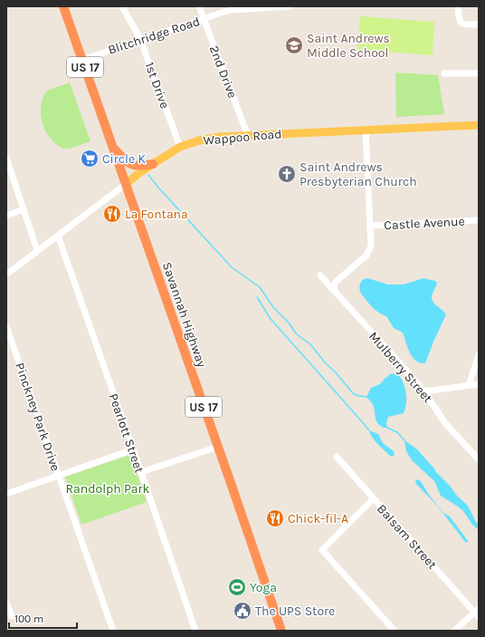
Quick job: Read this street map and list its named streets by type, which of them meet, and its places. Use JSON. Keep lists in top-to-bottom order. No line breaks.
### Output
{"streets":{"highway":["US 17","Savannah Highway"],"main road":["Wappoo Road"],"street":["Blitchridge Road","2nd Drive","1st Drive","Castle Avenue","Mulberry Street","Pinckney Park Drive","Pearlott Street","Balsam Street"]},"crossings":[["Blitchridge Road","2nd Drive"],["Blitchridge Road","1st Drive"],["Blitchridge Road","Savannah Highway"],["2nd Drive","Wappoo Road"],["1st Drive","Wappoo Road"],["Wappoo Road","Savannah Highway"],["Wappoo Road","Pearlott Street"]],"parks":["Randolph Park"],"places":{"school or university":["Saint Andrews Middle School"],"supermarket":["Circle K"],"church":["Saint Andrews Presbyterian Church"],"restaurant":["La Fontana","Chick-fil-A"],"sports":["Yoga"],"public building":["The UPS Store"]},"scale_bar":"100 m"}
